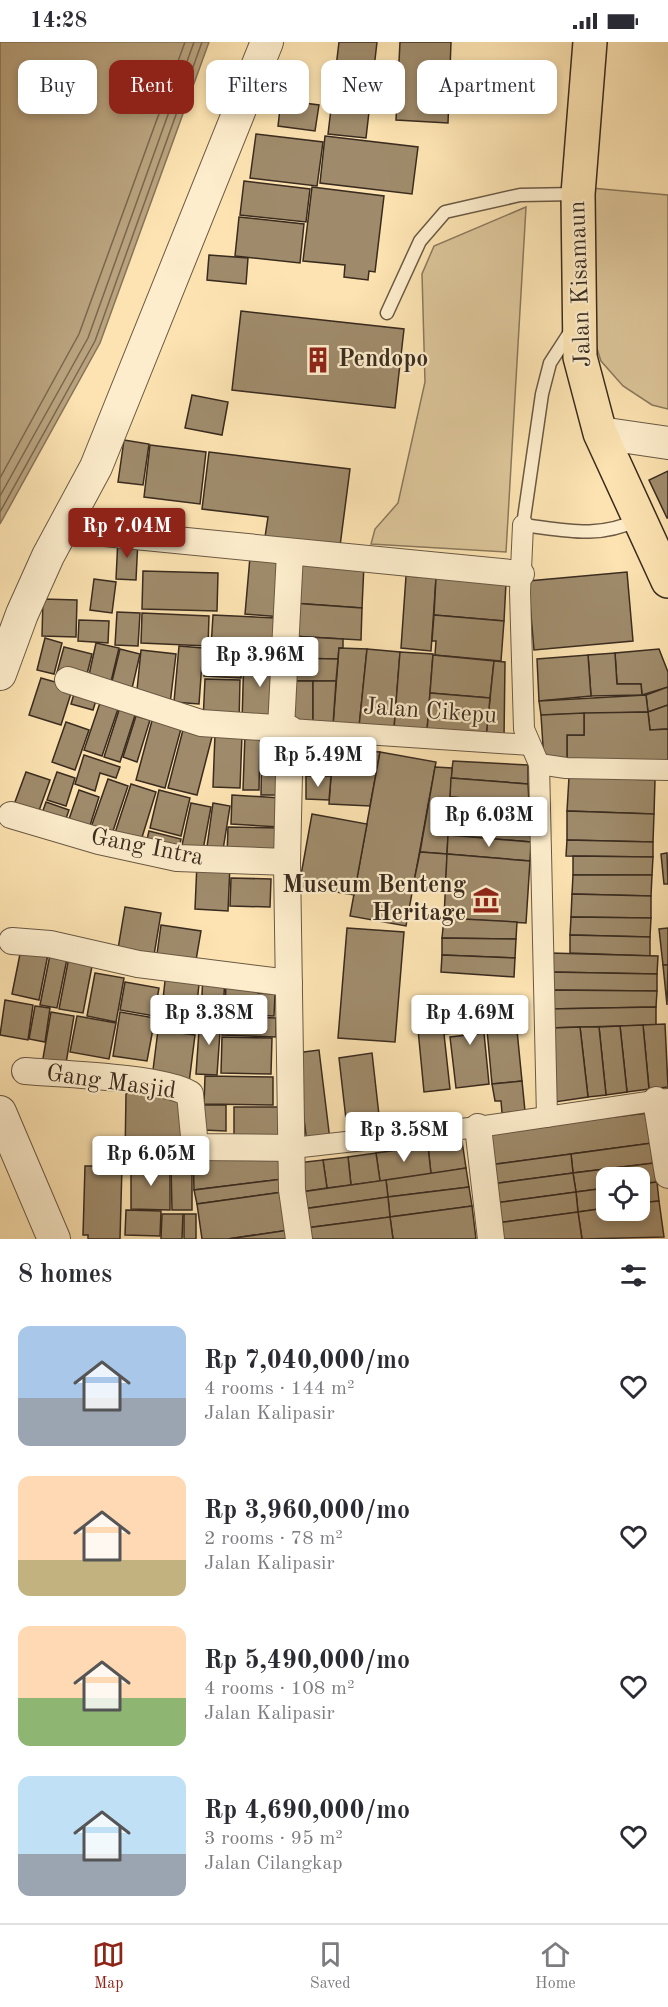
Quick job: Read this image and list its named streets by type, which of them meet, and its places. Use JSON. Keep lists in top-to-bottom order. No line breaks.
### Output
{"streets":{"main road":["Jalan Kisamaun"],"street":["Jalan Cikepu","Gang Intra","Gang Masjid"]},"places":{"building":["Pendopo"],"museum":["Museum Benteng Heritage"]},"page":{"status":"14:28","chip":["Buy","Rent","Filters","New","Apartment"],"price":["Rp 7.04M","Rp 3.96M","Rp 5.49M","Rp 6.03M","Rp 3.38M","Rp 4.69M","Rp 3.58M","Rp 6.05M"],"heading":"8 homes","list":[{"name":"Rp 7,040,000/mo","note":"4 rooms · 144 m² · Jalan Kalipasir"},{"name":"Rp 3,960,000/mo","note":"2 rooms · 78 m² · Jalan Kalipasir"},{"name":"Rp 5,490,000/mo","note":"4 rooms · 108 m² · Jalan Kalipasir"},{"name":"Rp 4,690,000/mo","note":"3 rooms · 95 m² · Jalan Cilangkap"}],"tabs":["Map","Saved","Home"]}}
